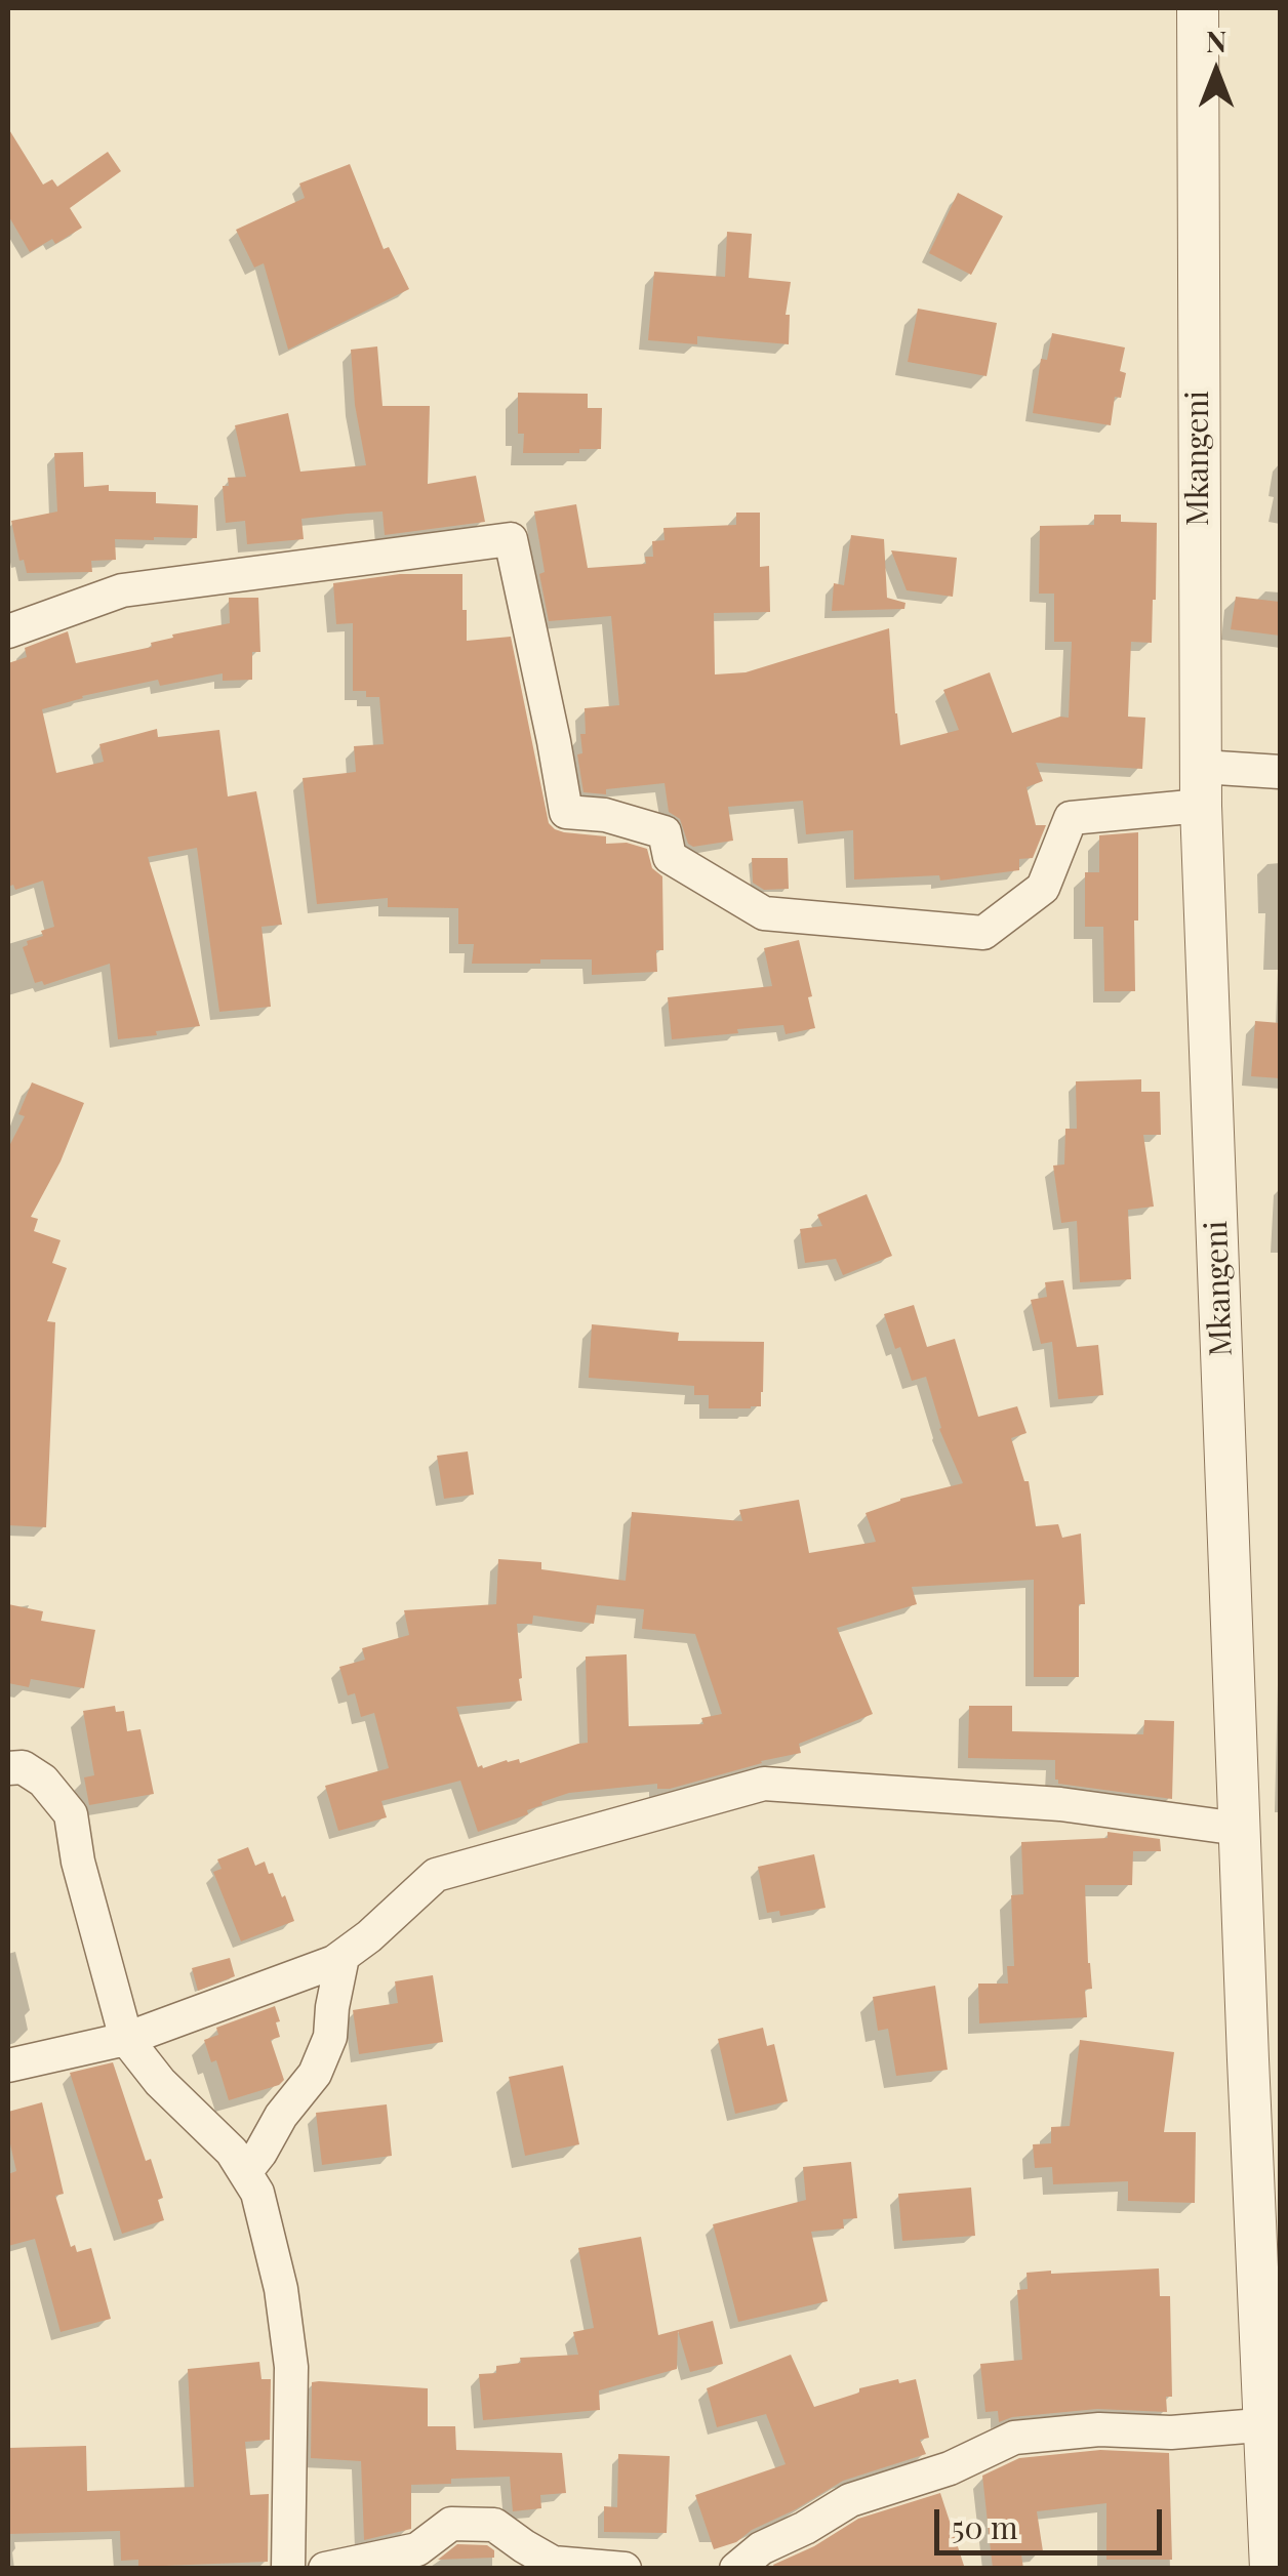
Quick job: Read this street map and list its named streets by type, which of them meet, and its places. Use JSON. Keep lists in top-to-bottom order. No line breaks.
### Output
{"streets":{"street":["Mkangeni"]},"scale_bar":"50 m","north":"top"}
